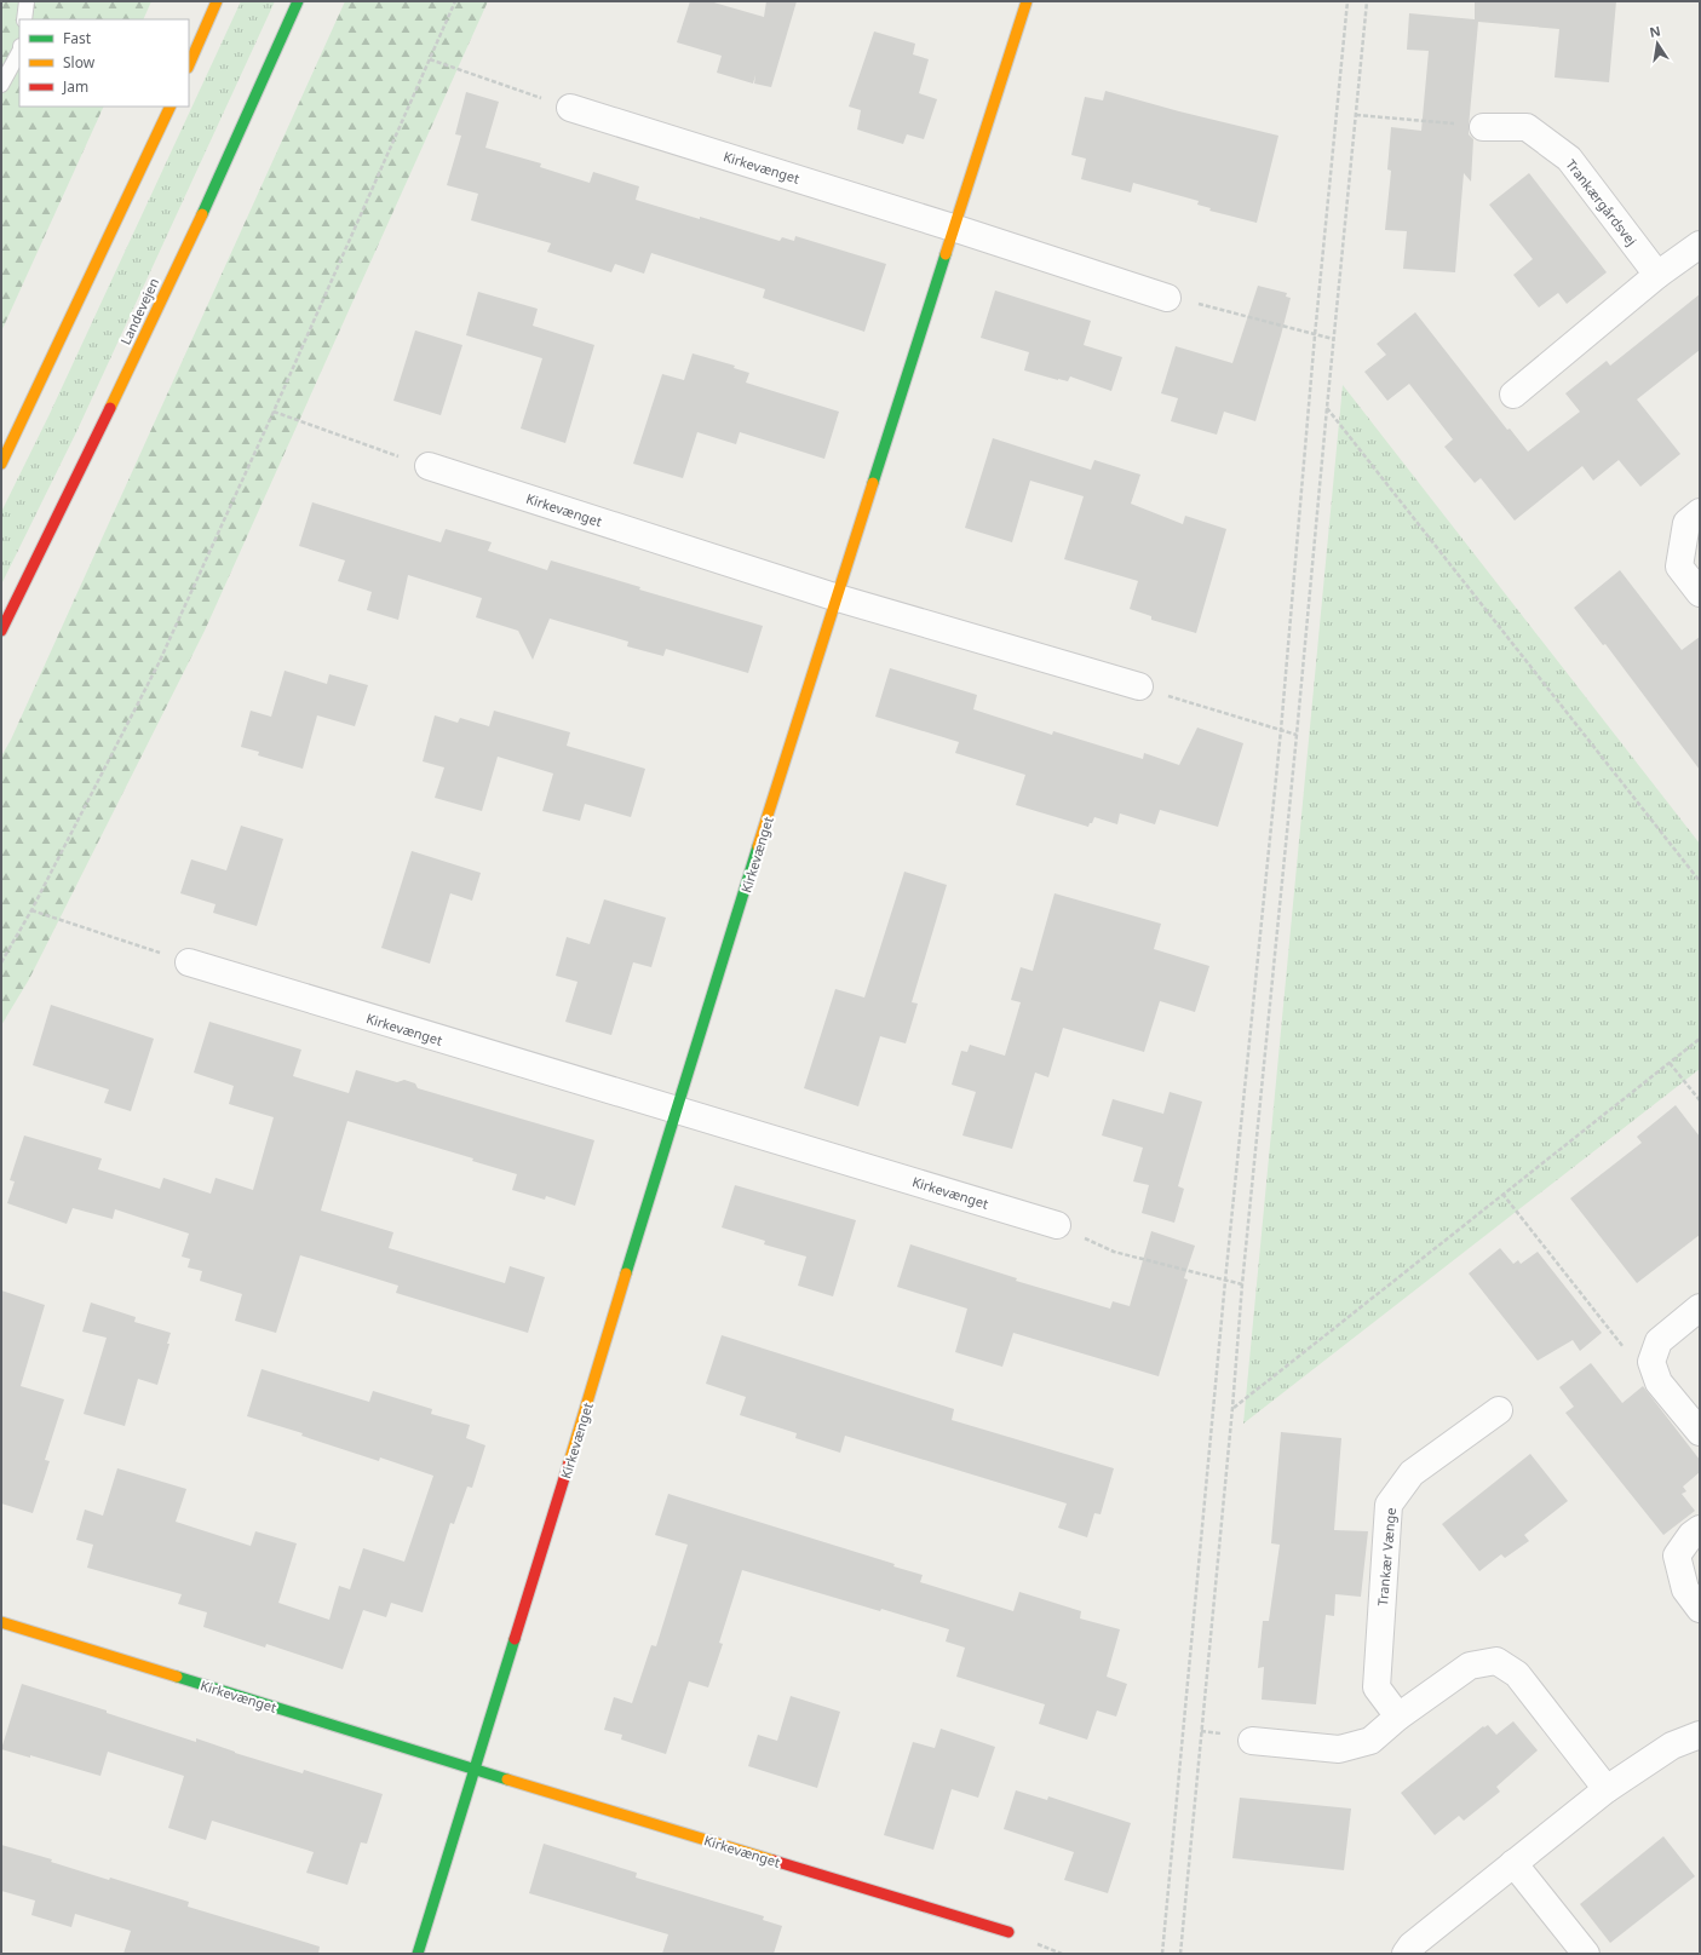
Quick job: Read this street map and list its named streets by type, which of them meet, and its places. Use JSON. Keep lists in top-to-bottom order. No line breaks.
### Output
{"streets":{"street":["Kirkevænget","Trankærgårdsvej","Landevejen","Trankær Vænge"]},"legend":["Fast","Slow","Jam"],"north":"top"}
